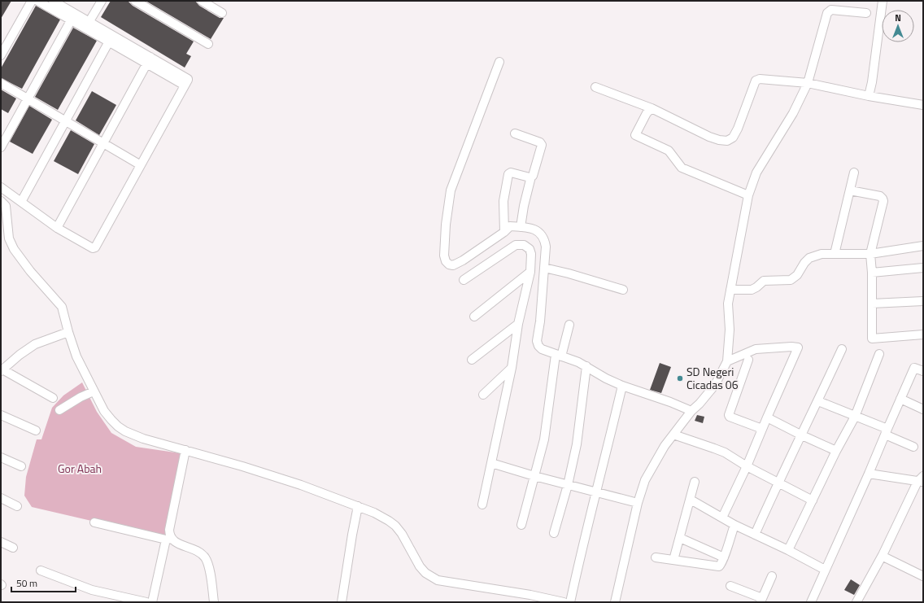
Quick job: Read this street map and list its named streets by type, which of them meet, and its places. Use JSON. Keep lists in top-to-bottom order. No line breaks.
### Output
{"parks":["Gor Abah"],"places":["SD Negeri Cicadas 06"],"scale_bar":"50 m","north":"top"}
